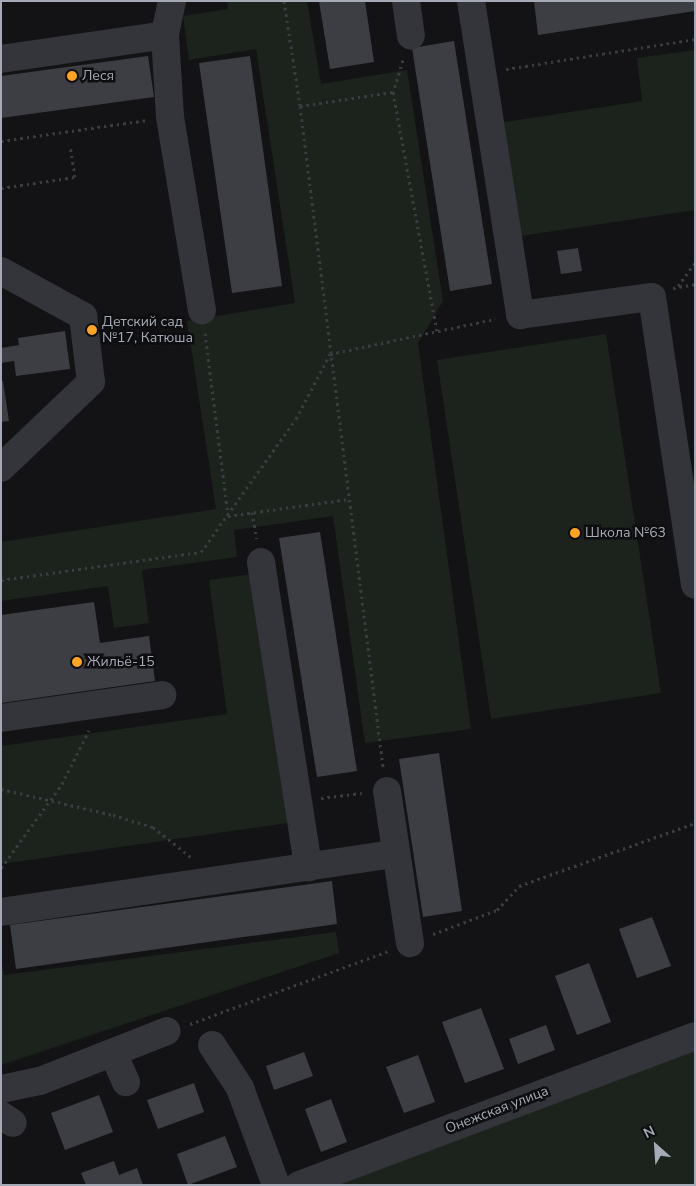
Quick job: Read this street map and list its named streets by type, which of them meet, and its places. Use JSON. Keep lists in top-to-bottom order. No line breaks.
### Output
{"streets":{"street":["Онежская улица"]},"places":["Леся","Детский сад №17, Катюша","Школа №63","Жильё-15"],"north":"top left"}
